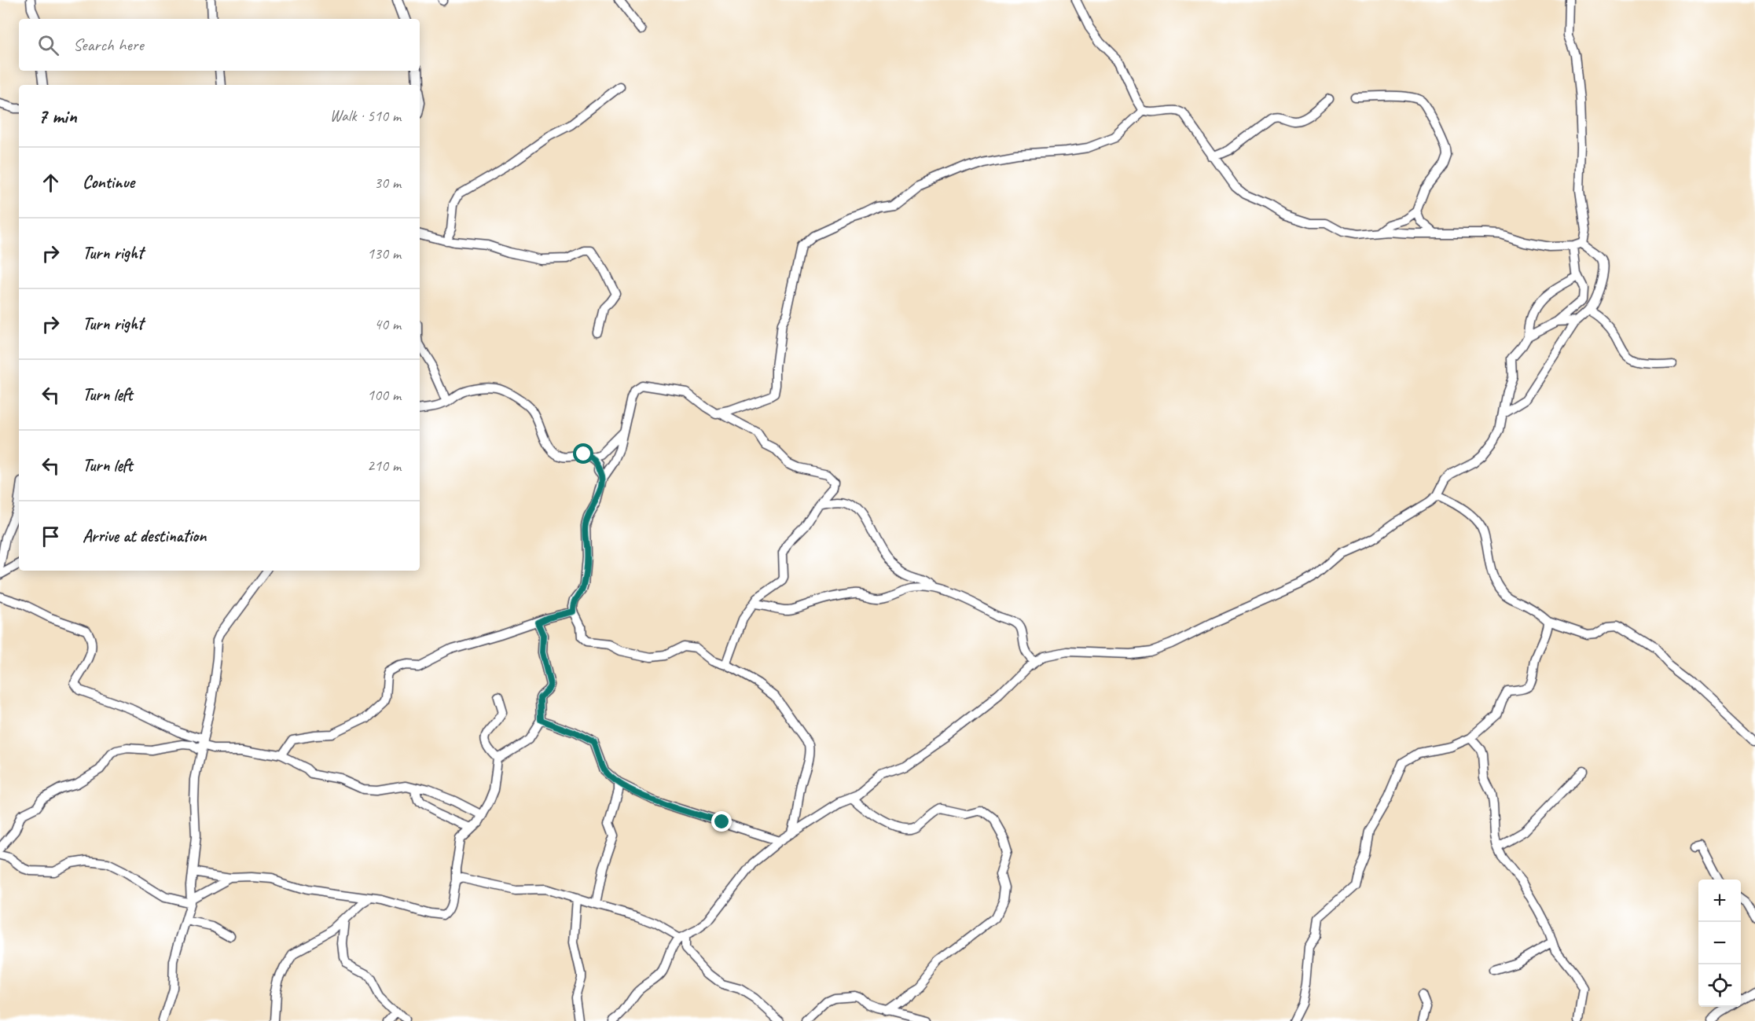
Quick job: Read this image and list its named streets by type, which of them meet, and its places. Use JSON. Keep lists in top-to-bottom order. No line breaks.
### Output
{"page":{"search":"Search here","heading":["7 min","Walk · 510 m"],"list":[["Continue","30 m"],["Turn right","130 m"],["Turn right","40 m"],["Turn left","100 m"],["Turn left","210 m"],"Arrive at destination"],"map_buttons":["+","−"]}}
